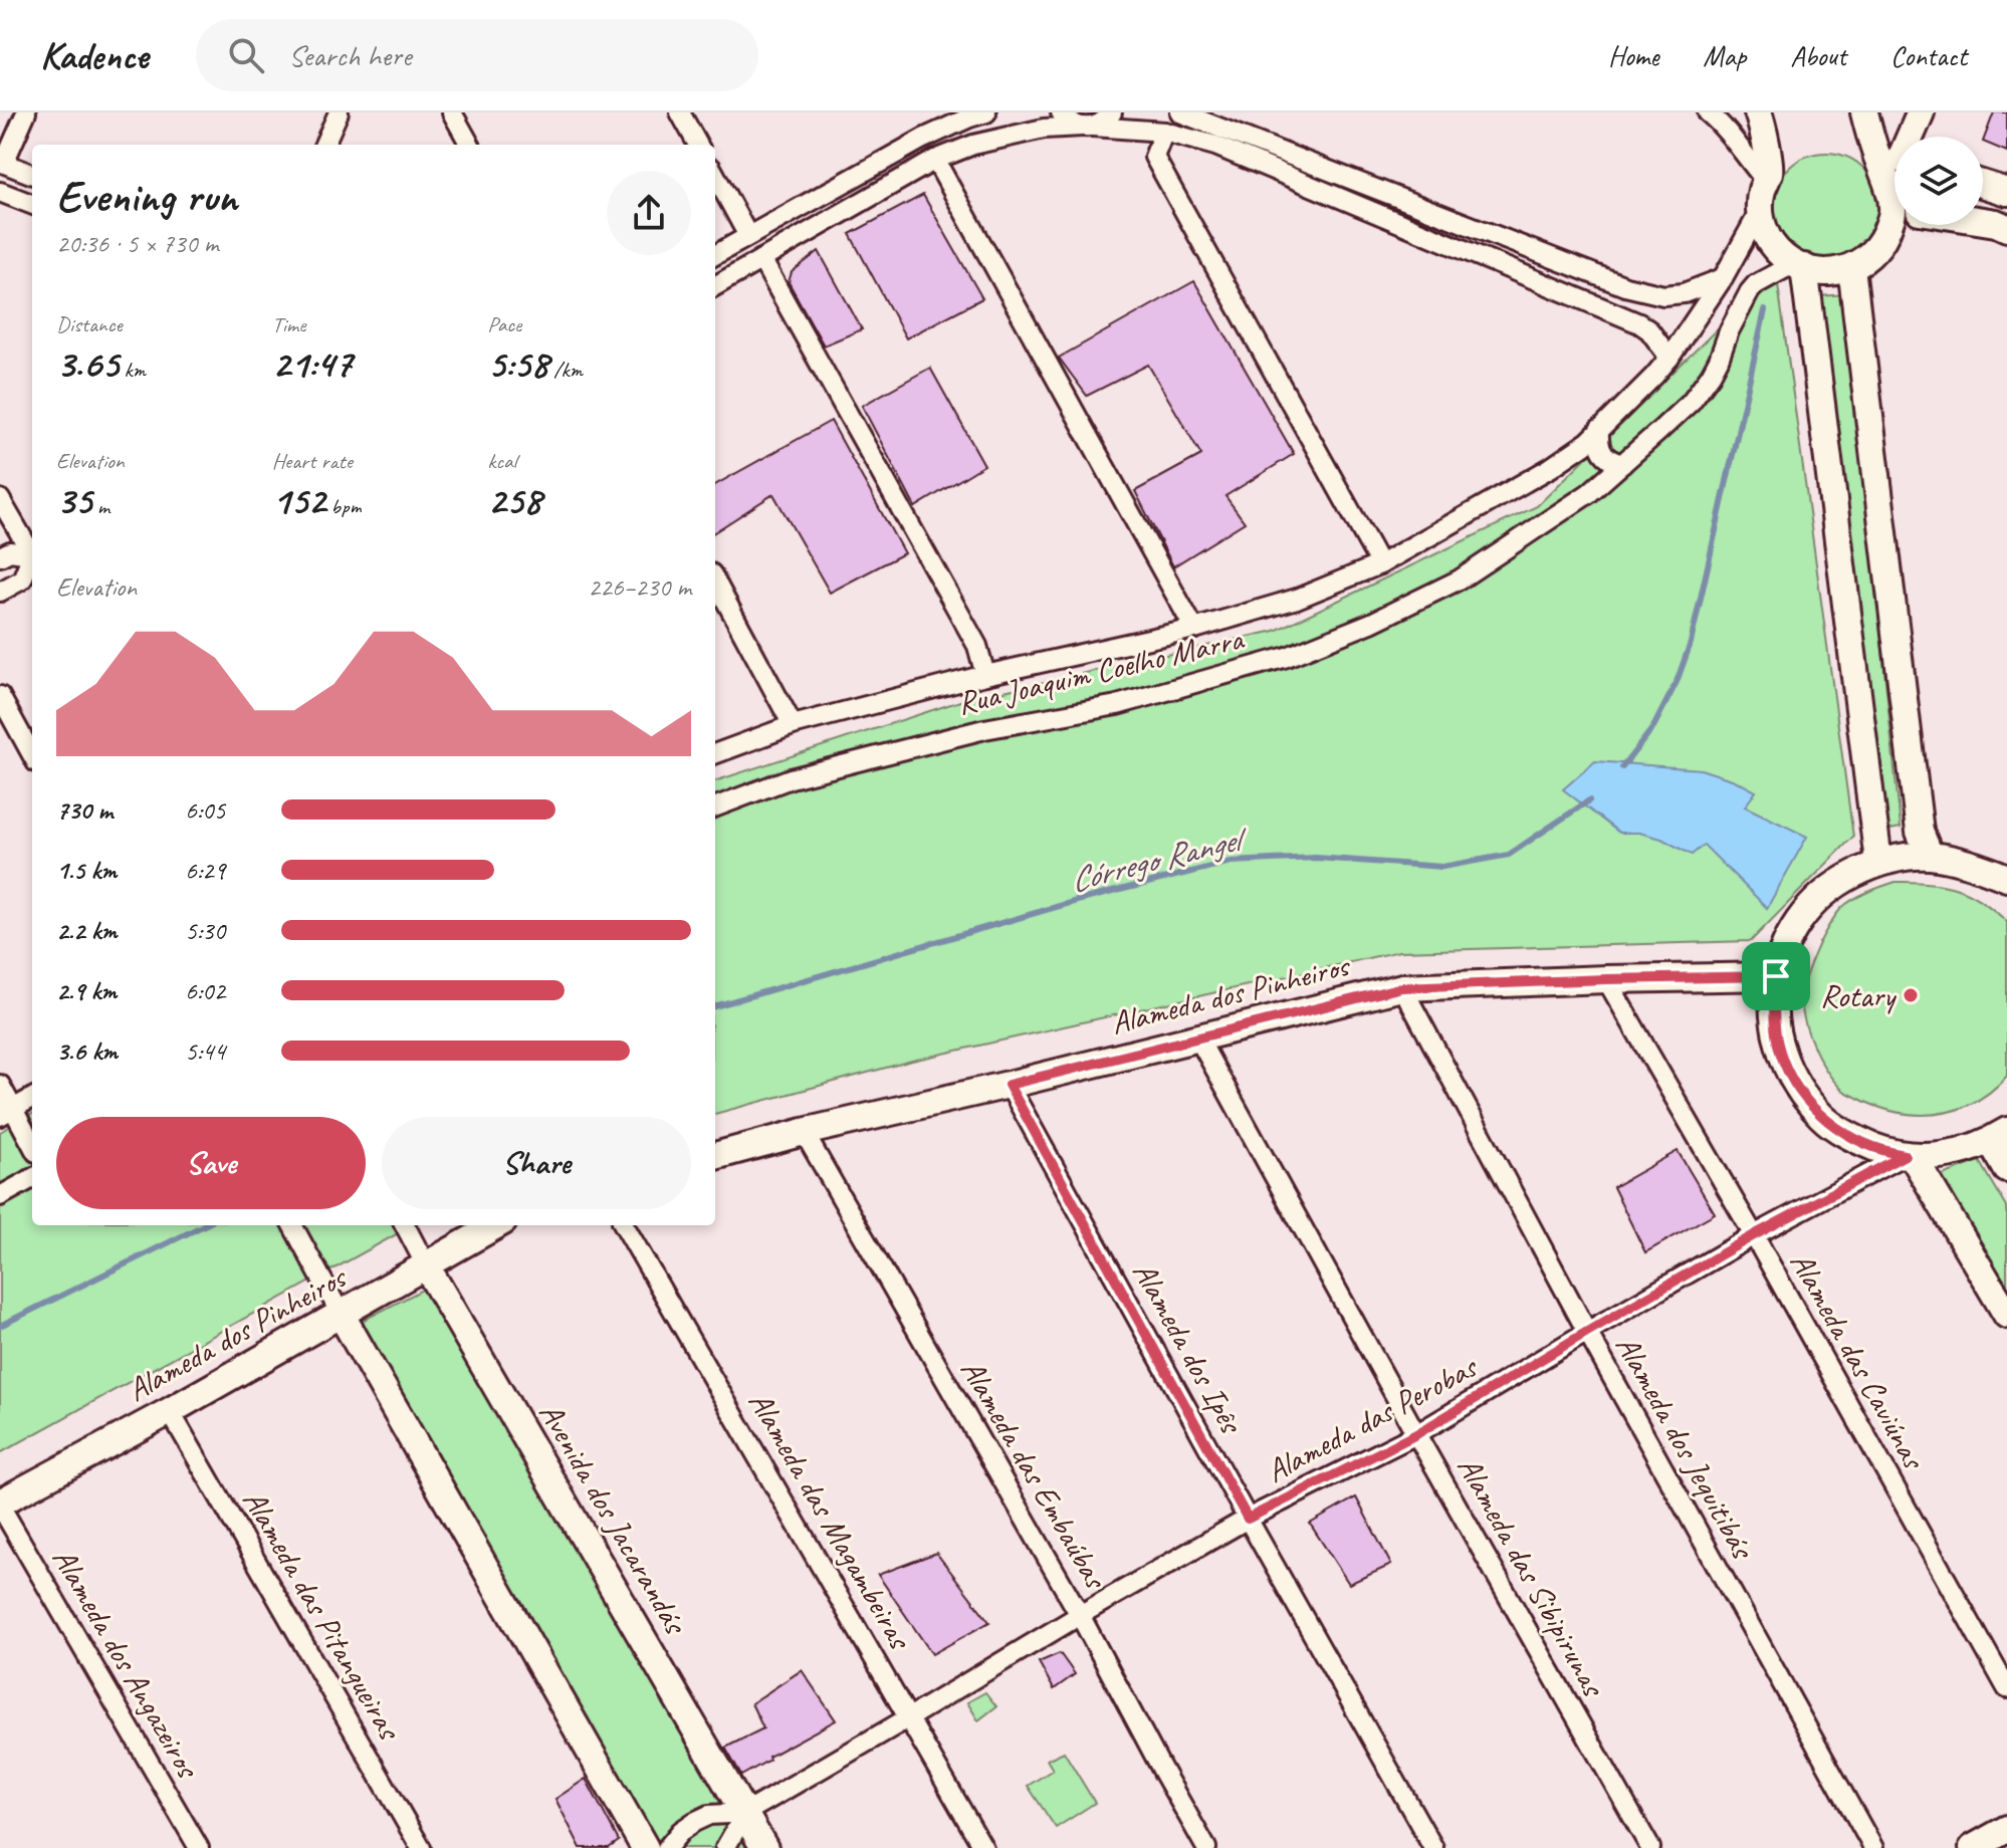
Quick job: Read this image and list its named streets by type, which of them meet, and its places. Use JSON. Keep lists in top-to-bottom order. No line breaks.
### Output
{"streets":{"street":["Rua Joaquim Coelho Marra","Alameda dos Pinheiros","Alameda dos Ipês","Alameda das Caviúnas","Alameda das Perobas","Alameda dos Jequitibás","Alameda das Embaúbas","Avenida dos Jacarandás","Alameda das Magambeiras","Alameda das Sibipirunas","Alameda das Pitangueiras","Alameda dos Angazeiros"]},"crossings":[["Alameda dos Pinheiros","Alameda dos Ipês"],["Alameda dos Pinheiros","Alameda das Caviúnas"],["Alameda dos Pinheiros","Alameda dos Jequitibás"],["Alameda dos Pinheiros","Alameda das Embaúbas"],["Alameda dos Pinheiros","Avenida dos Jacarandás"],["Alameda dos Pinheiros","Alameda das Sibipirunas"],["Alameda dos Pinheiros","Alameda das Pitangueiras"],["Alameda dos Pinheiros","Alameda dos Angazeiros"],["Alameda dos Ipês","Alameda das Perobas"],["Alameda das Caviúnas","Alameda das Perobas"],["Alameda das Perobas","Alameda dos Jequitibás"],["Alameda das Perobas","Alameda das Embaúbas"],["Alameda das Perobas","Avenida dos Jacarandás"],["Alameda das Perobas","Alameda das Magambeiras"],["Alameda das Perobas","Alameda das Sibipirunas"]],"water":["Córrego Rangel"],"places":["Rotary"],"page":{"header":"Kadence","search":"Search here","nav":["Home","Map","About","Contact"],"heading":["Evening run","20:36 · 5 × 730 m"],"stats":[["Distance","3.65 km"],["Time","21:47"],["Pace","5:58 /km"],["Elevation","35 m"],["Heart rate","152 bpm"],["kcal","258"]],"chart":["Elevation","226–230 m"],"list":[{"name":"730 m","note":"6:05"},{"name":"1.5 km","note":"6:29"},{"name":"2.2 km","note":"5:30"},{"name":"2.9 km","note":"6:02"},{"name":"3.6 km","note":"5:44"}],"buttons":["Save","Share"]}}
